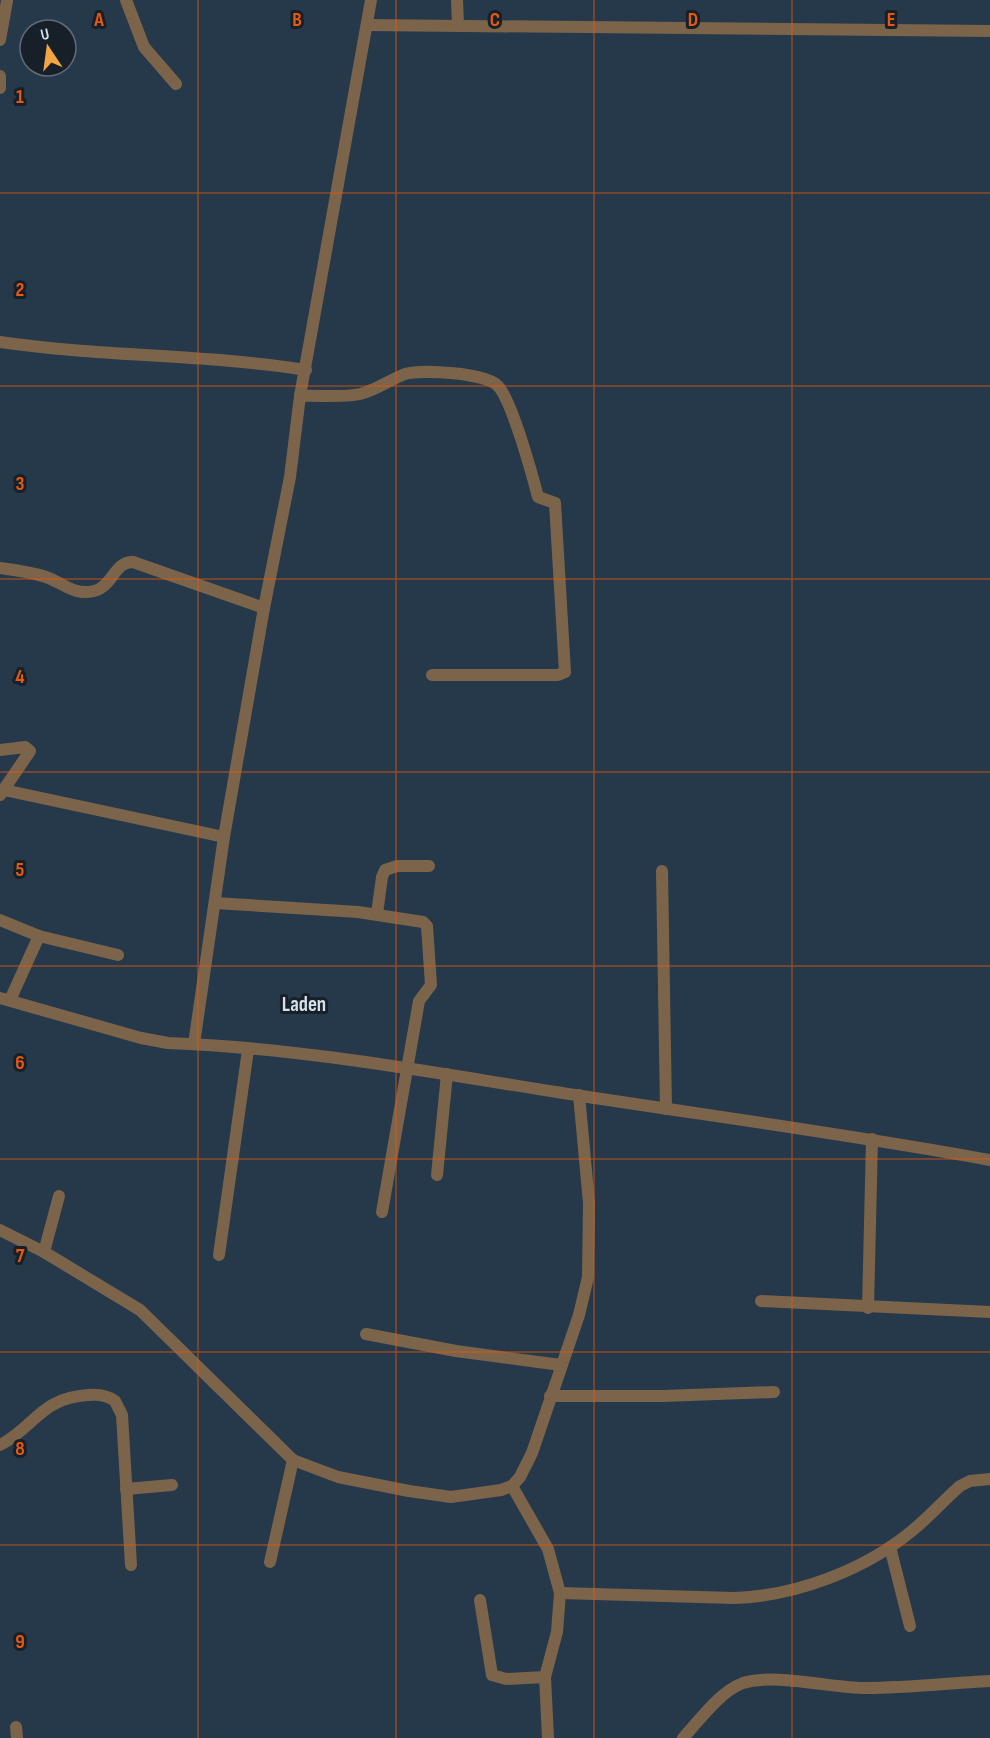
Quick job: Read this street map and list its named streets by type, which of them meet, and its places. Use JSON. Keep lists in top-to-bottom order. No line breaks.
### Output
{"districts":["Laden"],"north":"top","grid":{"columns":["A","B","C","D","E"],"rows":["1","2","3","4","5","6","7","8","9"]}}
